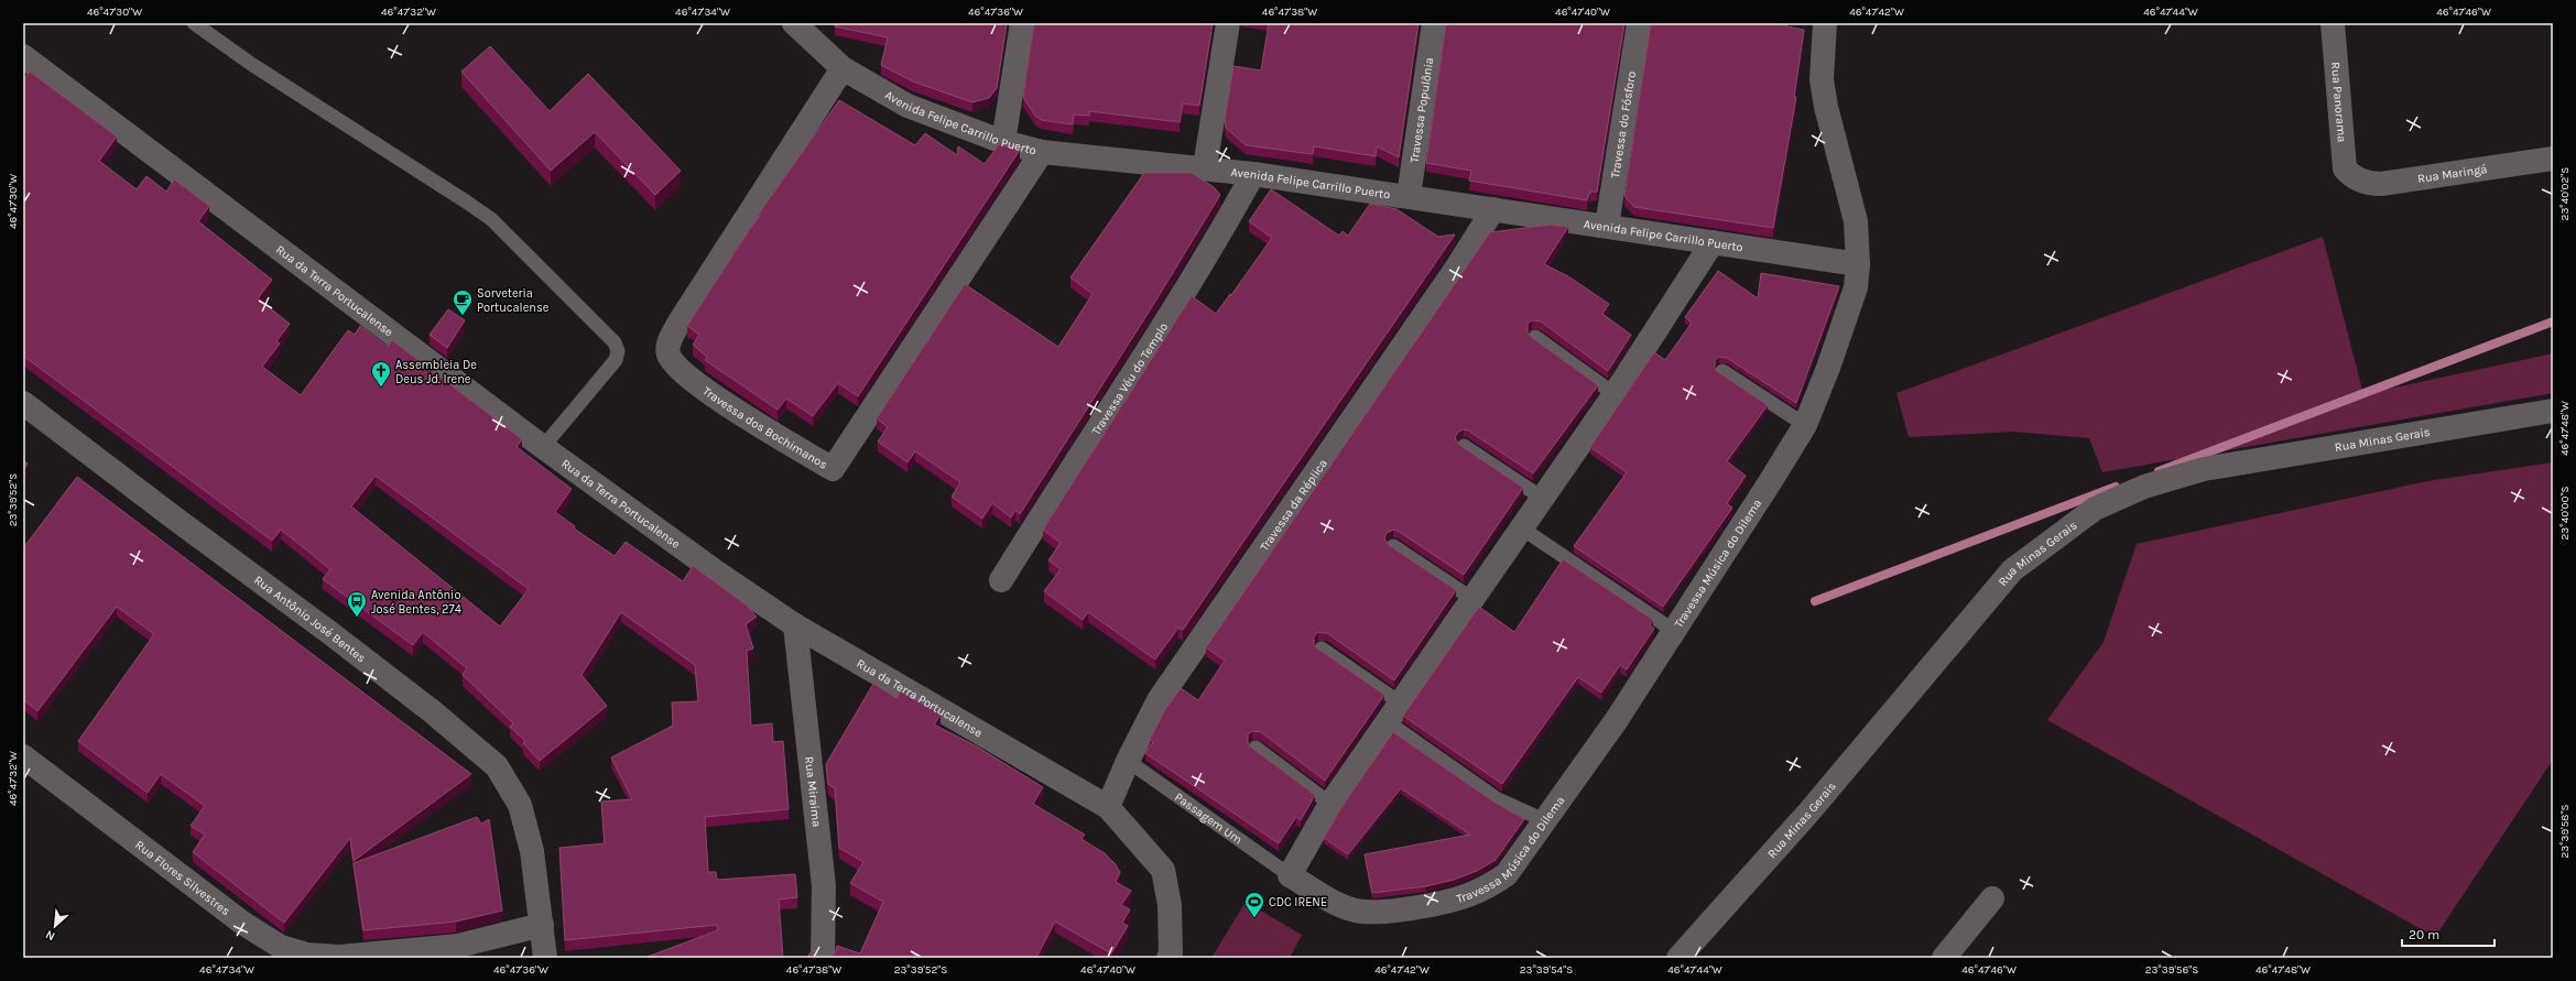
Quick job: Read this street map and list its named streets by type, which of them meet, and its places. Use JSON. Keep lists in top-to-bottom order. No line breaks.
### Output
{"streets":{"street":["Rua Panorama","Travessa Populônia","Avenida Felipe Carrillo Puerto","Travessa do Fósforo","Rua Maringá","Rua da Terra Portucalense","Travessa Véu do Templo","Travessa dos Bochimanos","Rua Minas Gerais","Travessa da Réplica","Travessa Música do Dilema","Rua Antônio José Bentes","Rua Miraima","Rua Flores Silvestres"],"lane":["Passagem Um"]},"crossings":[["Rua Panorama","Rua Maringá"],["Travessa Populônia","Avenida Felipe Carrillo Puerto"],["Avenida Felipe Carrillo Puerto","Travessa do Fósforo"],["Avenida Felipe Carrillo Puerto","Travessa Véu do Templo"],["Avenida Felipe Carrillo Puerto","Travessa dos Bochimanos"],["Avenida Felipe Carrillo Puerto","Travessa da Réplica"],["Avenida Felipe Carrillo Puerto","Travessa Música do Dilema"],["Rua da Terra Portucalense","Travessa da Réplica"],["Rua da Terra Portucalense","Rua Miraima"],["Travessa da Réplica","Passagem Um"],["Travessa Música do Dilema","Passagem Um"],["Rua Antônio José Bentes","Rua Flores Silvestres"]],"places":{"cafe":["Sorveteria Portucalense"],"church":["Assembleia De Deus Jd. Irene"],"bus stop":["Avenida Antônio José Bentes, 274"],"sports":["CDC IRENE"]},"scale_bar":"20 m","north":"bottom left","coordinates":["46°47'30\"W","46°47'32\"W","46°47'34\"W","46°47'36\"W","46°47'38\"W","46°47'40\"W","46°47'42\"W","46°47'44\"W","46°47'46\"W","23°40'02\"S","46°47'48\"W","23°39'52\"S","23°40'00\"S","23°39'58\"S","23°39'54\"S","23°39'56\"S"]}
